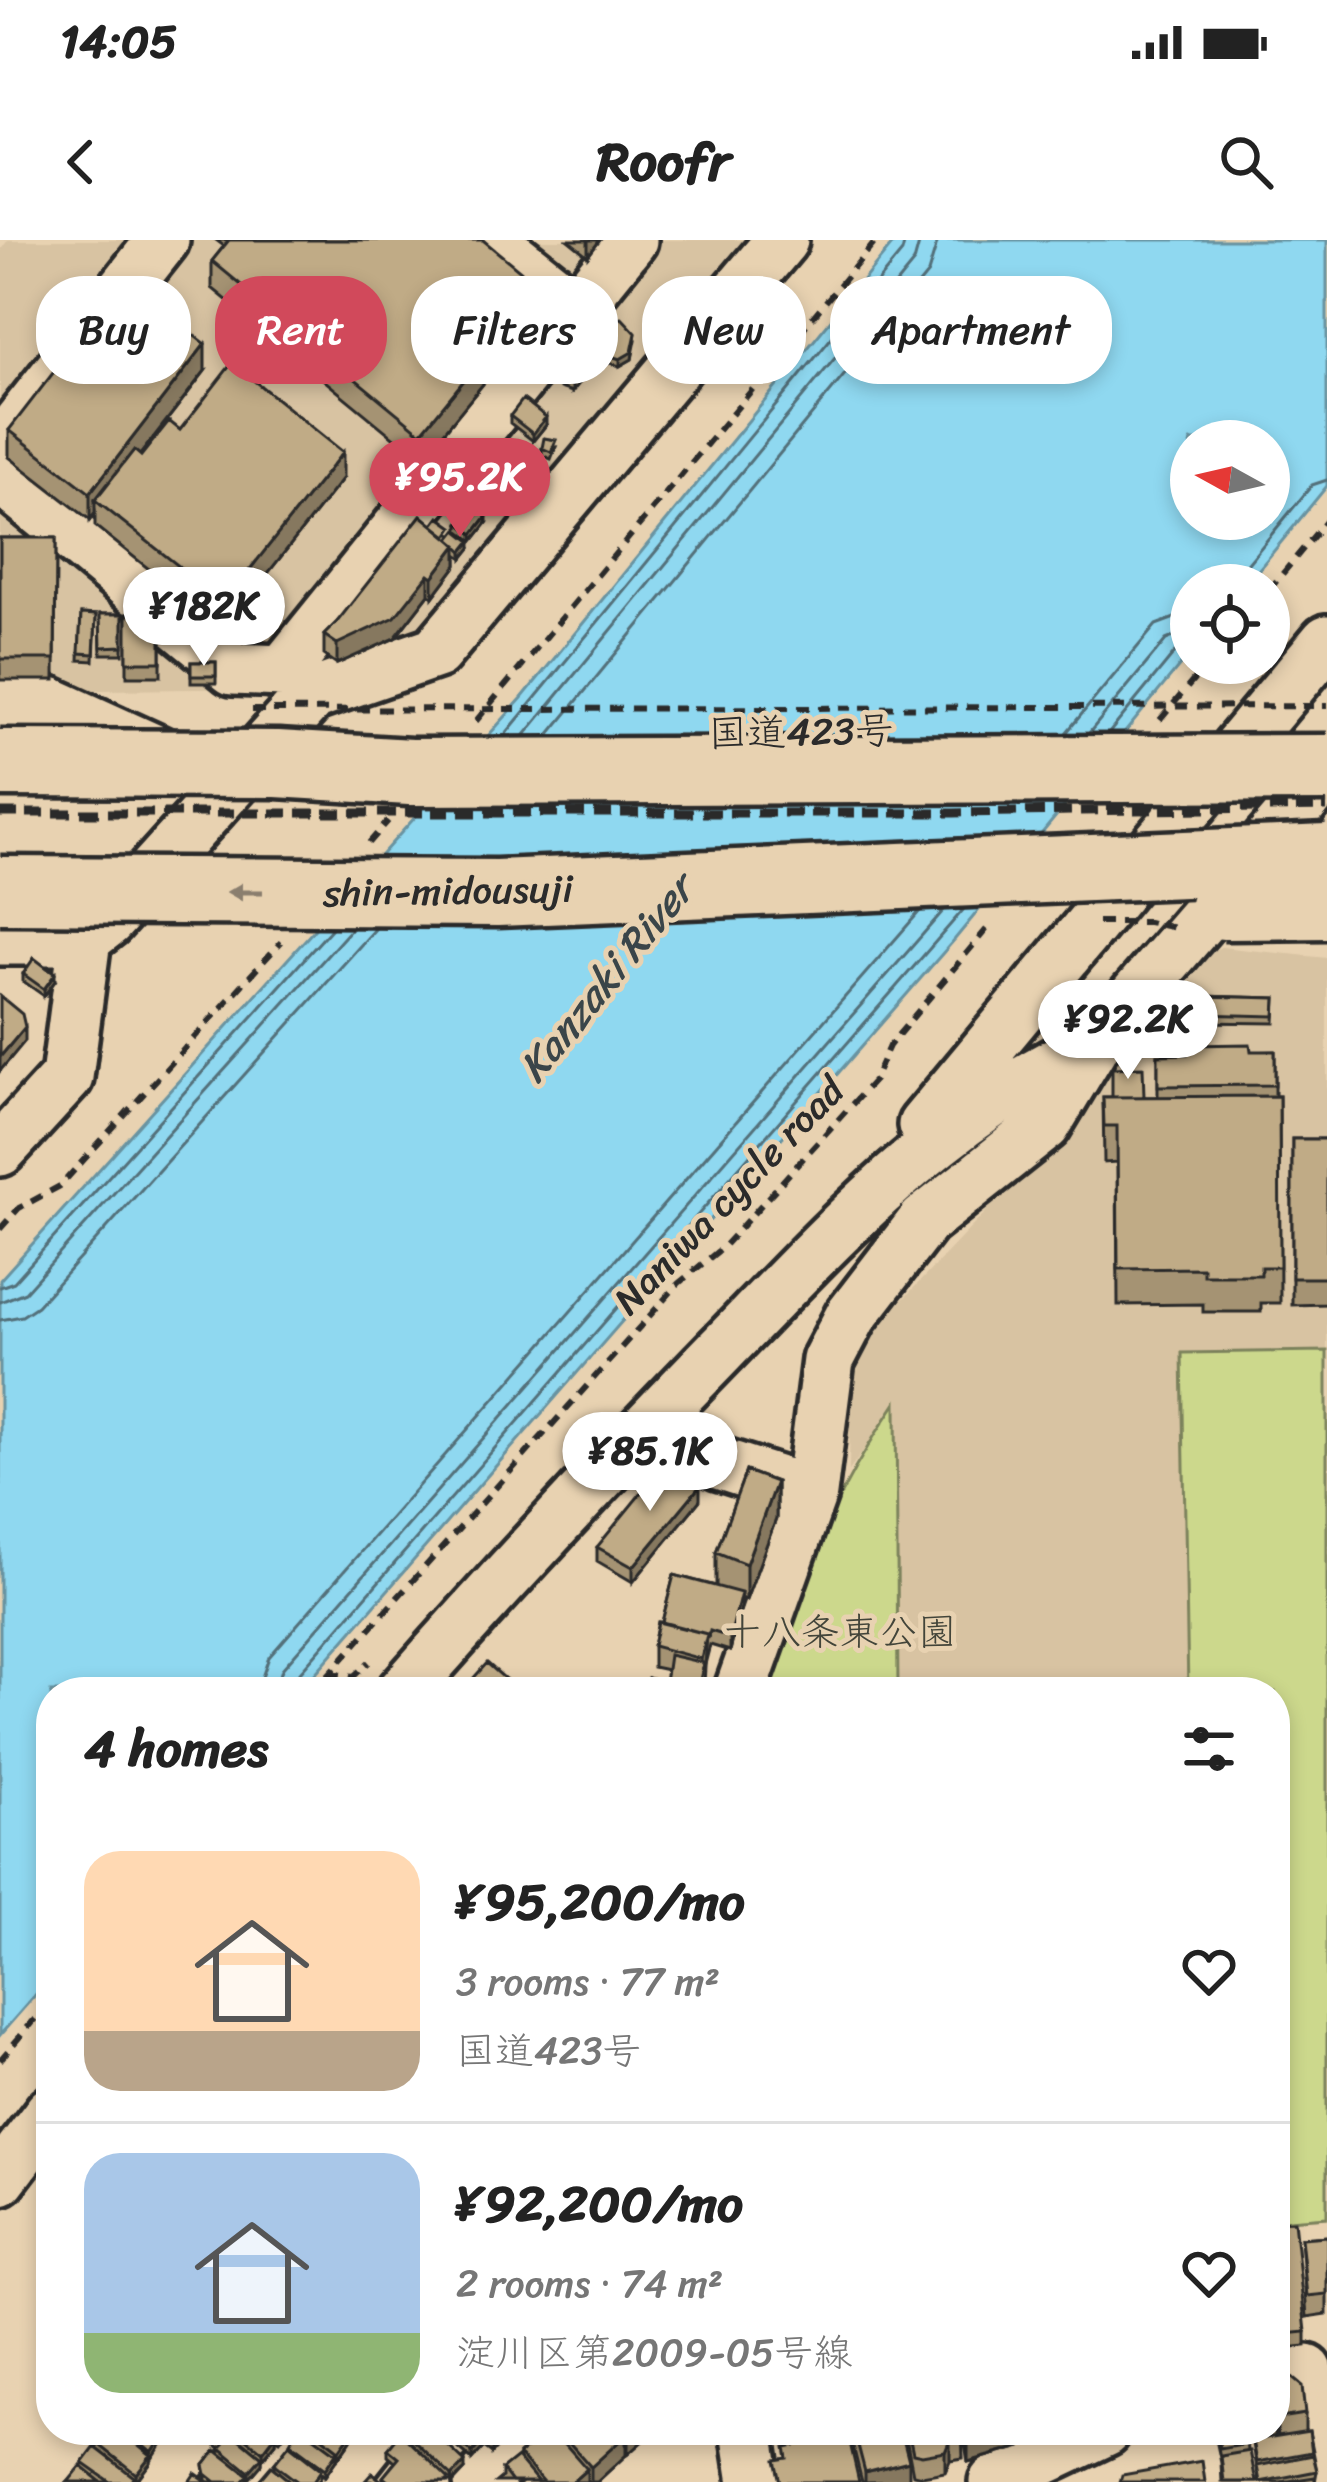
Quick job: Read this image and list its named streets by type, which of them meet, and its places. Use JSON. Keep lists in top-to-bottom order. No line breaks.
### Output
{"streets":{"highway":["国道423号","shin-midousuji"],"path":["Naniwa cycle road"]},"water":["Kanzaki River"],"parks":["十八条東公園"],"north":"left","page":{"status":"14:05","header":"Roofr","chip":["Buy","Rent","Filters","New","Apartment"],"price":["¥95.2K","¥182K","¥92.2K","¥85.1K"],"heading":"4 homes","list":[{"name":"¥95,200/mo","note":"3 rooms · 77 m² · 国道423号"},{"name":"¥92,200/mo","note":"2 rooms · 74 m² · 淀川区第2009-05号線"}]}}
